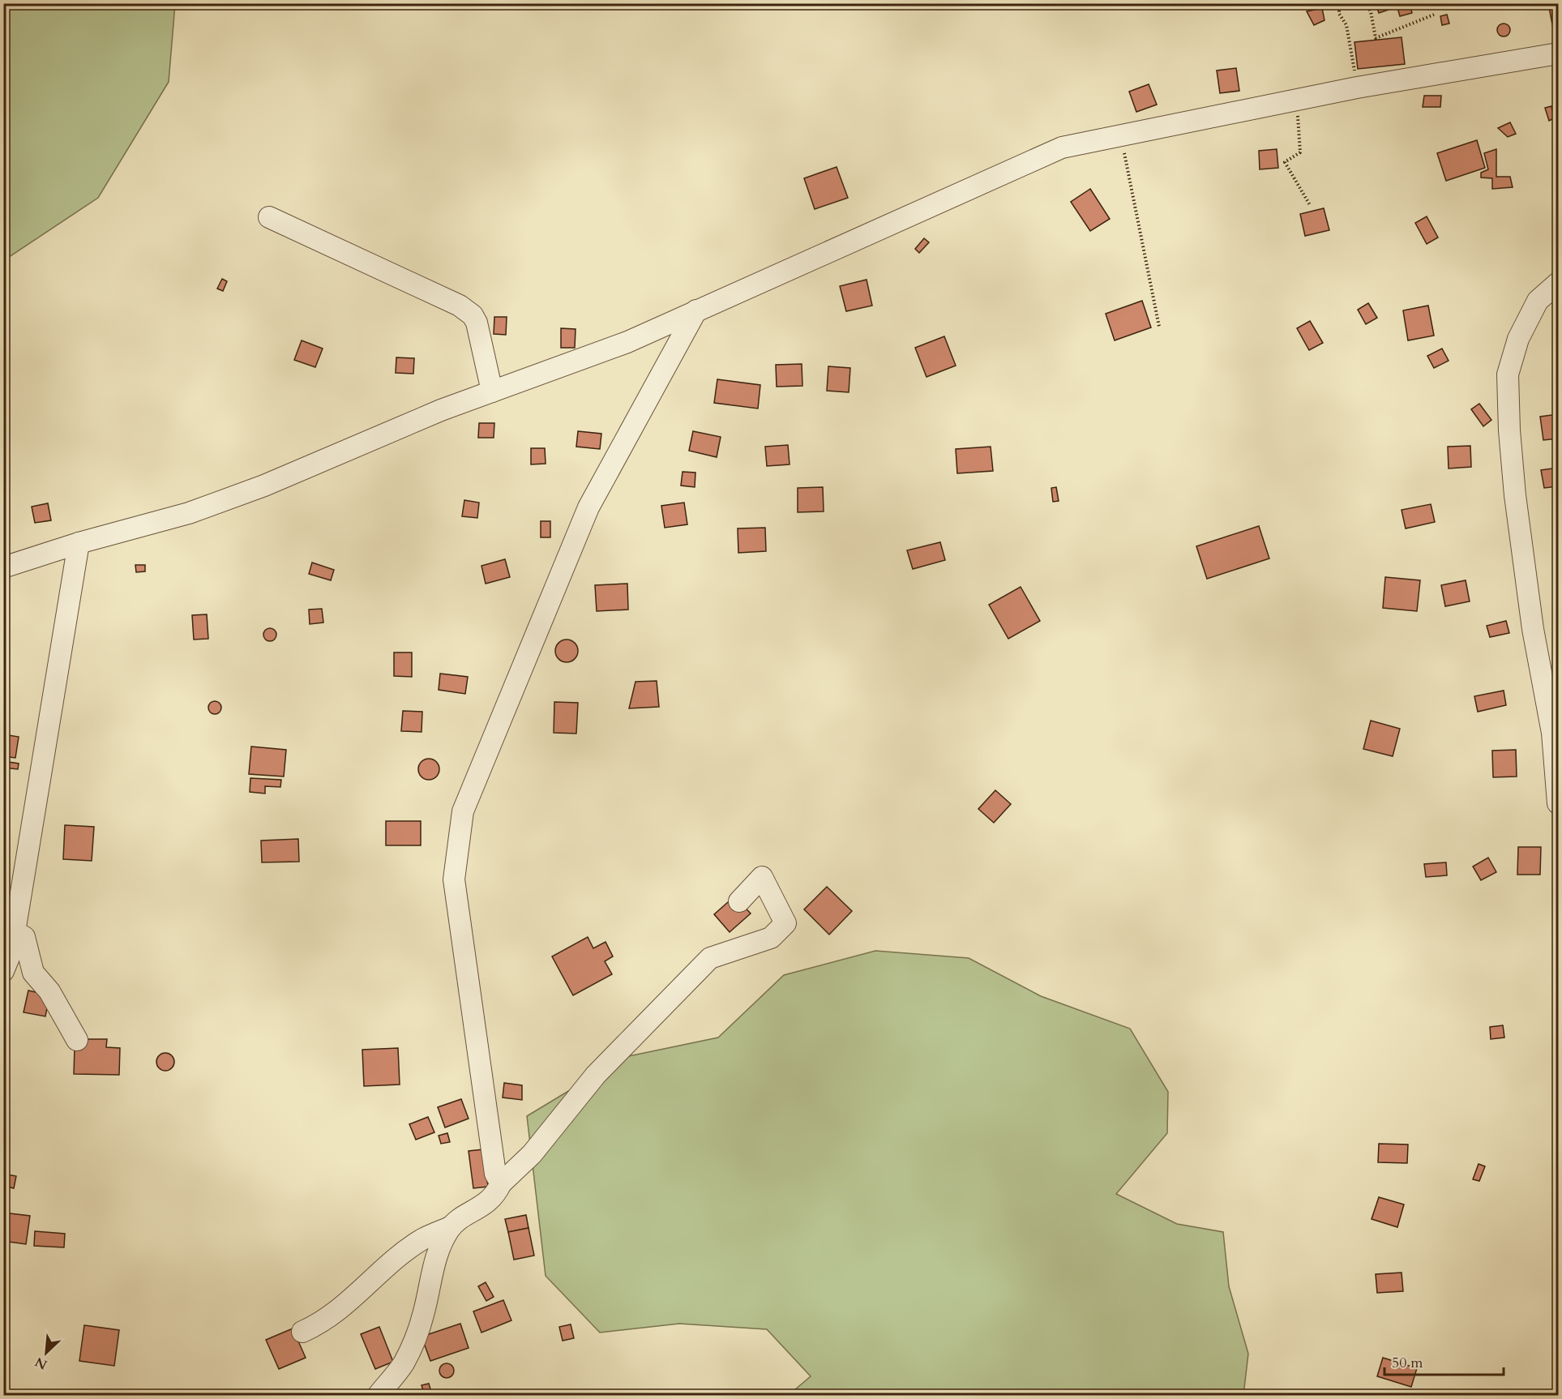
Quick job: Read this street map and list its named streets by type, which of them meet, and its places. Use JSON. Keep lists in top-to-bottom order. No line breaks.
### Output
{"scale_bar":"50 m","north":"bottom left"}
